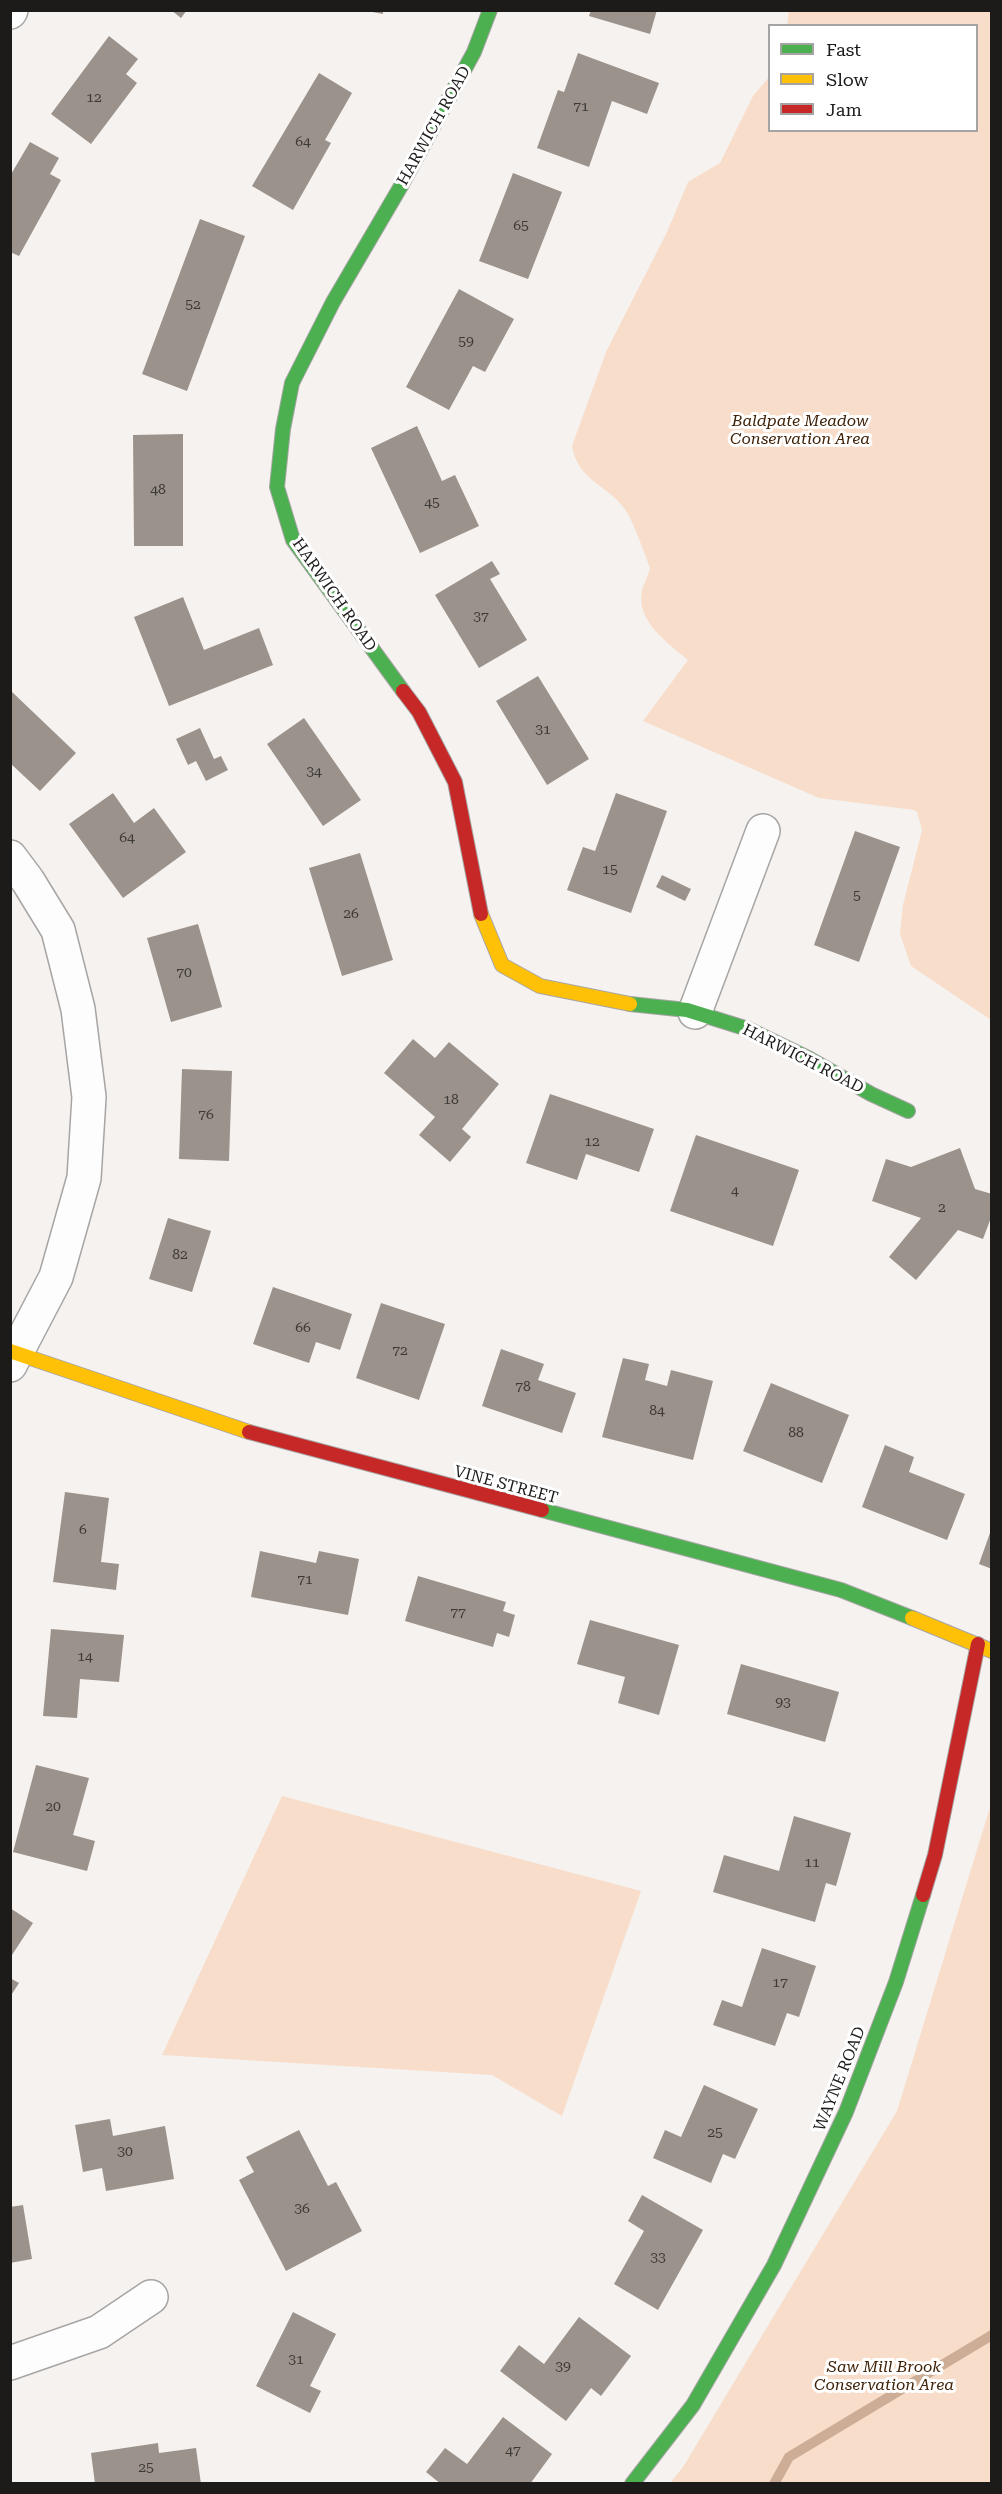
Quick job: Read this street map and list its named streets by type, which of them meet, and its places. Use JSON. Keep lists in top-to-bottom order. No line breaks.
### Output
{"streets":{"street":["HARWICH ROAD","VINE STREET","WAYNE ROAD"]},"crossings":[["VINE STREET","WAYNE ROAD"]],"parks":["Baldpate Meadow Conservation Area","Saw Mill Brook Conservation Area"],"house_numbers":["12","71","64","65","52","59","48","45","37","31","34","64","15","5","26","70","18","76","12","4","2","82","66","72","78","84","88","6","71","77","14","93","20","11","17","25","30","36","33","31","39","47","25"],"legend":["Fast","Slow","Jam"]}
